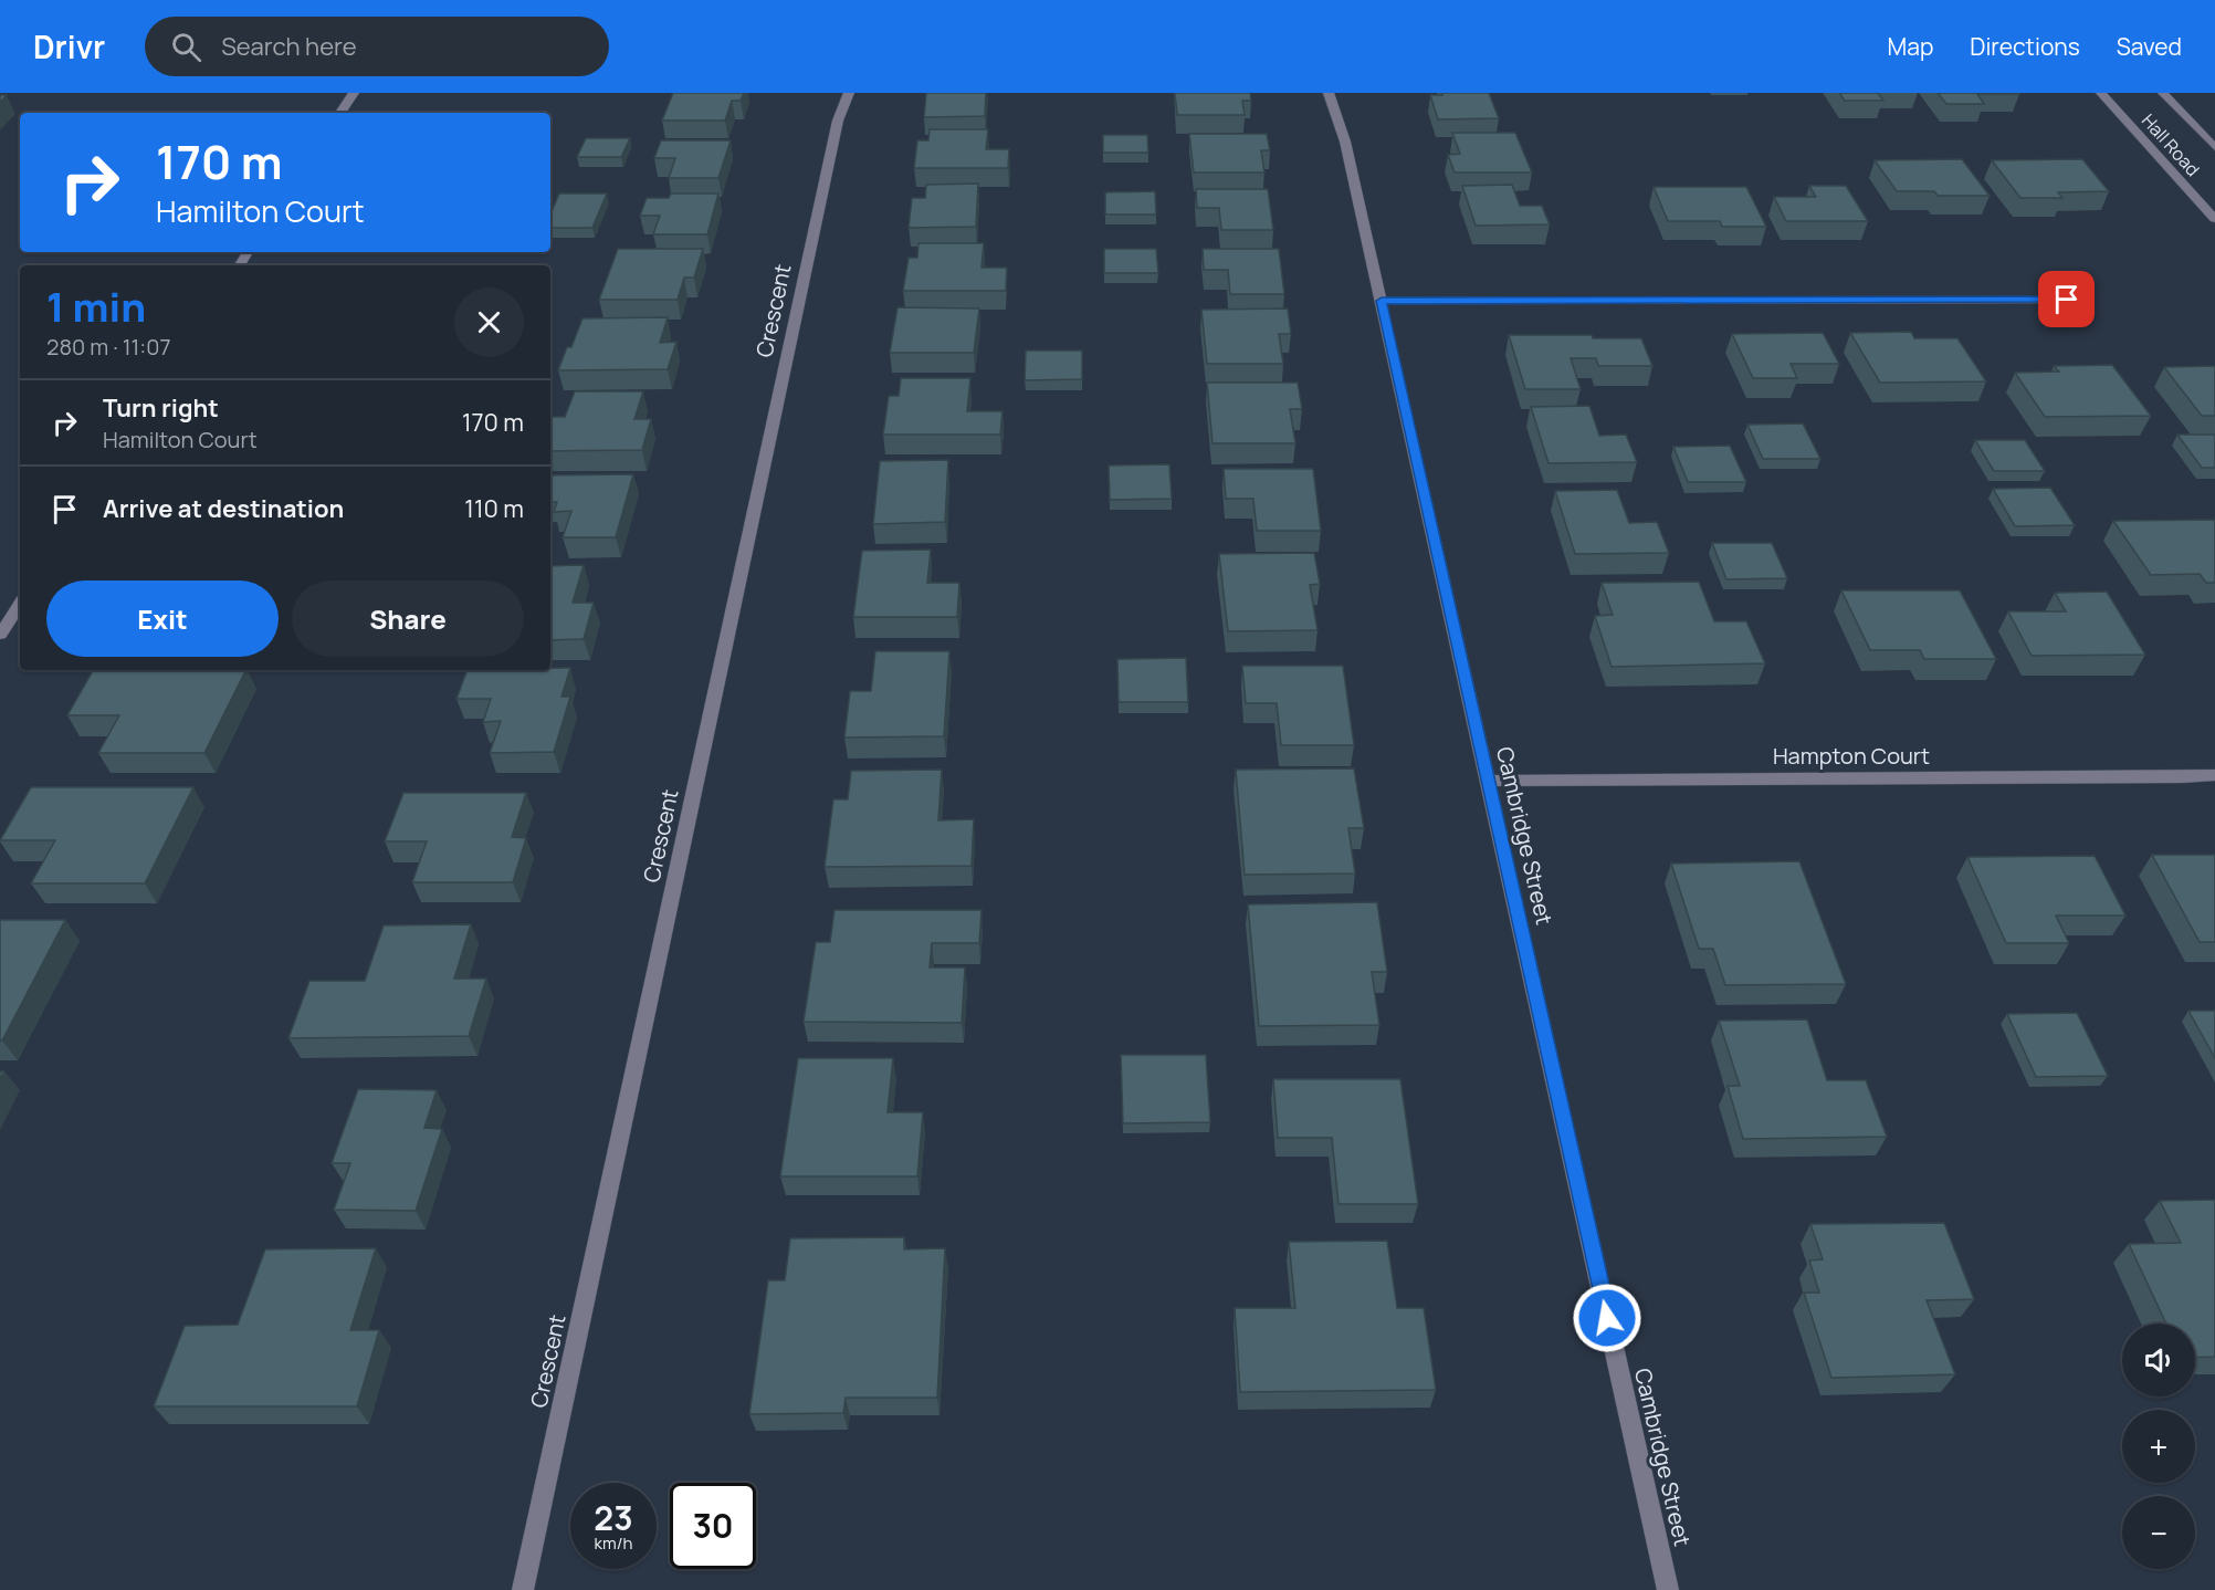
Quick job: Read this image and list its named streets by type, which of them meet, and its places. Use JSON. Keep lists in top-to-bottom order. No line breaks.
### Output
{"streets":{"street":["Hall Road","Crescent","Hampton Court","Cambridge Street"]},"crossings":[["Hampton Court","Cambridge Street"]],"page":{"header":"Drivr","search":"Search here","nav":["Map","Directions","Saved"],"turn":["170 m","Hamilton Court"],"heading":["1 min","280 m · 11:07"],"list":[{"name":"Turn right","note":"Hamilton Court","value":"170 m"},{"name":"Arrive at destination","value":"110 m"}],"buttons":["Exit","Share"],"map_buttons":["+","−"],"speed":"23 km/h","limit":"30"}}
